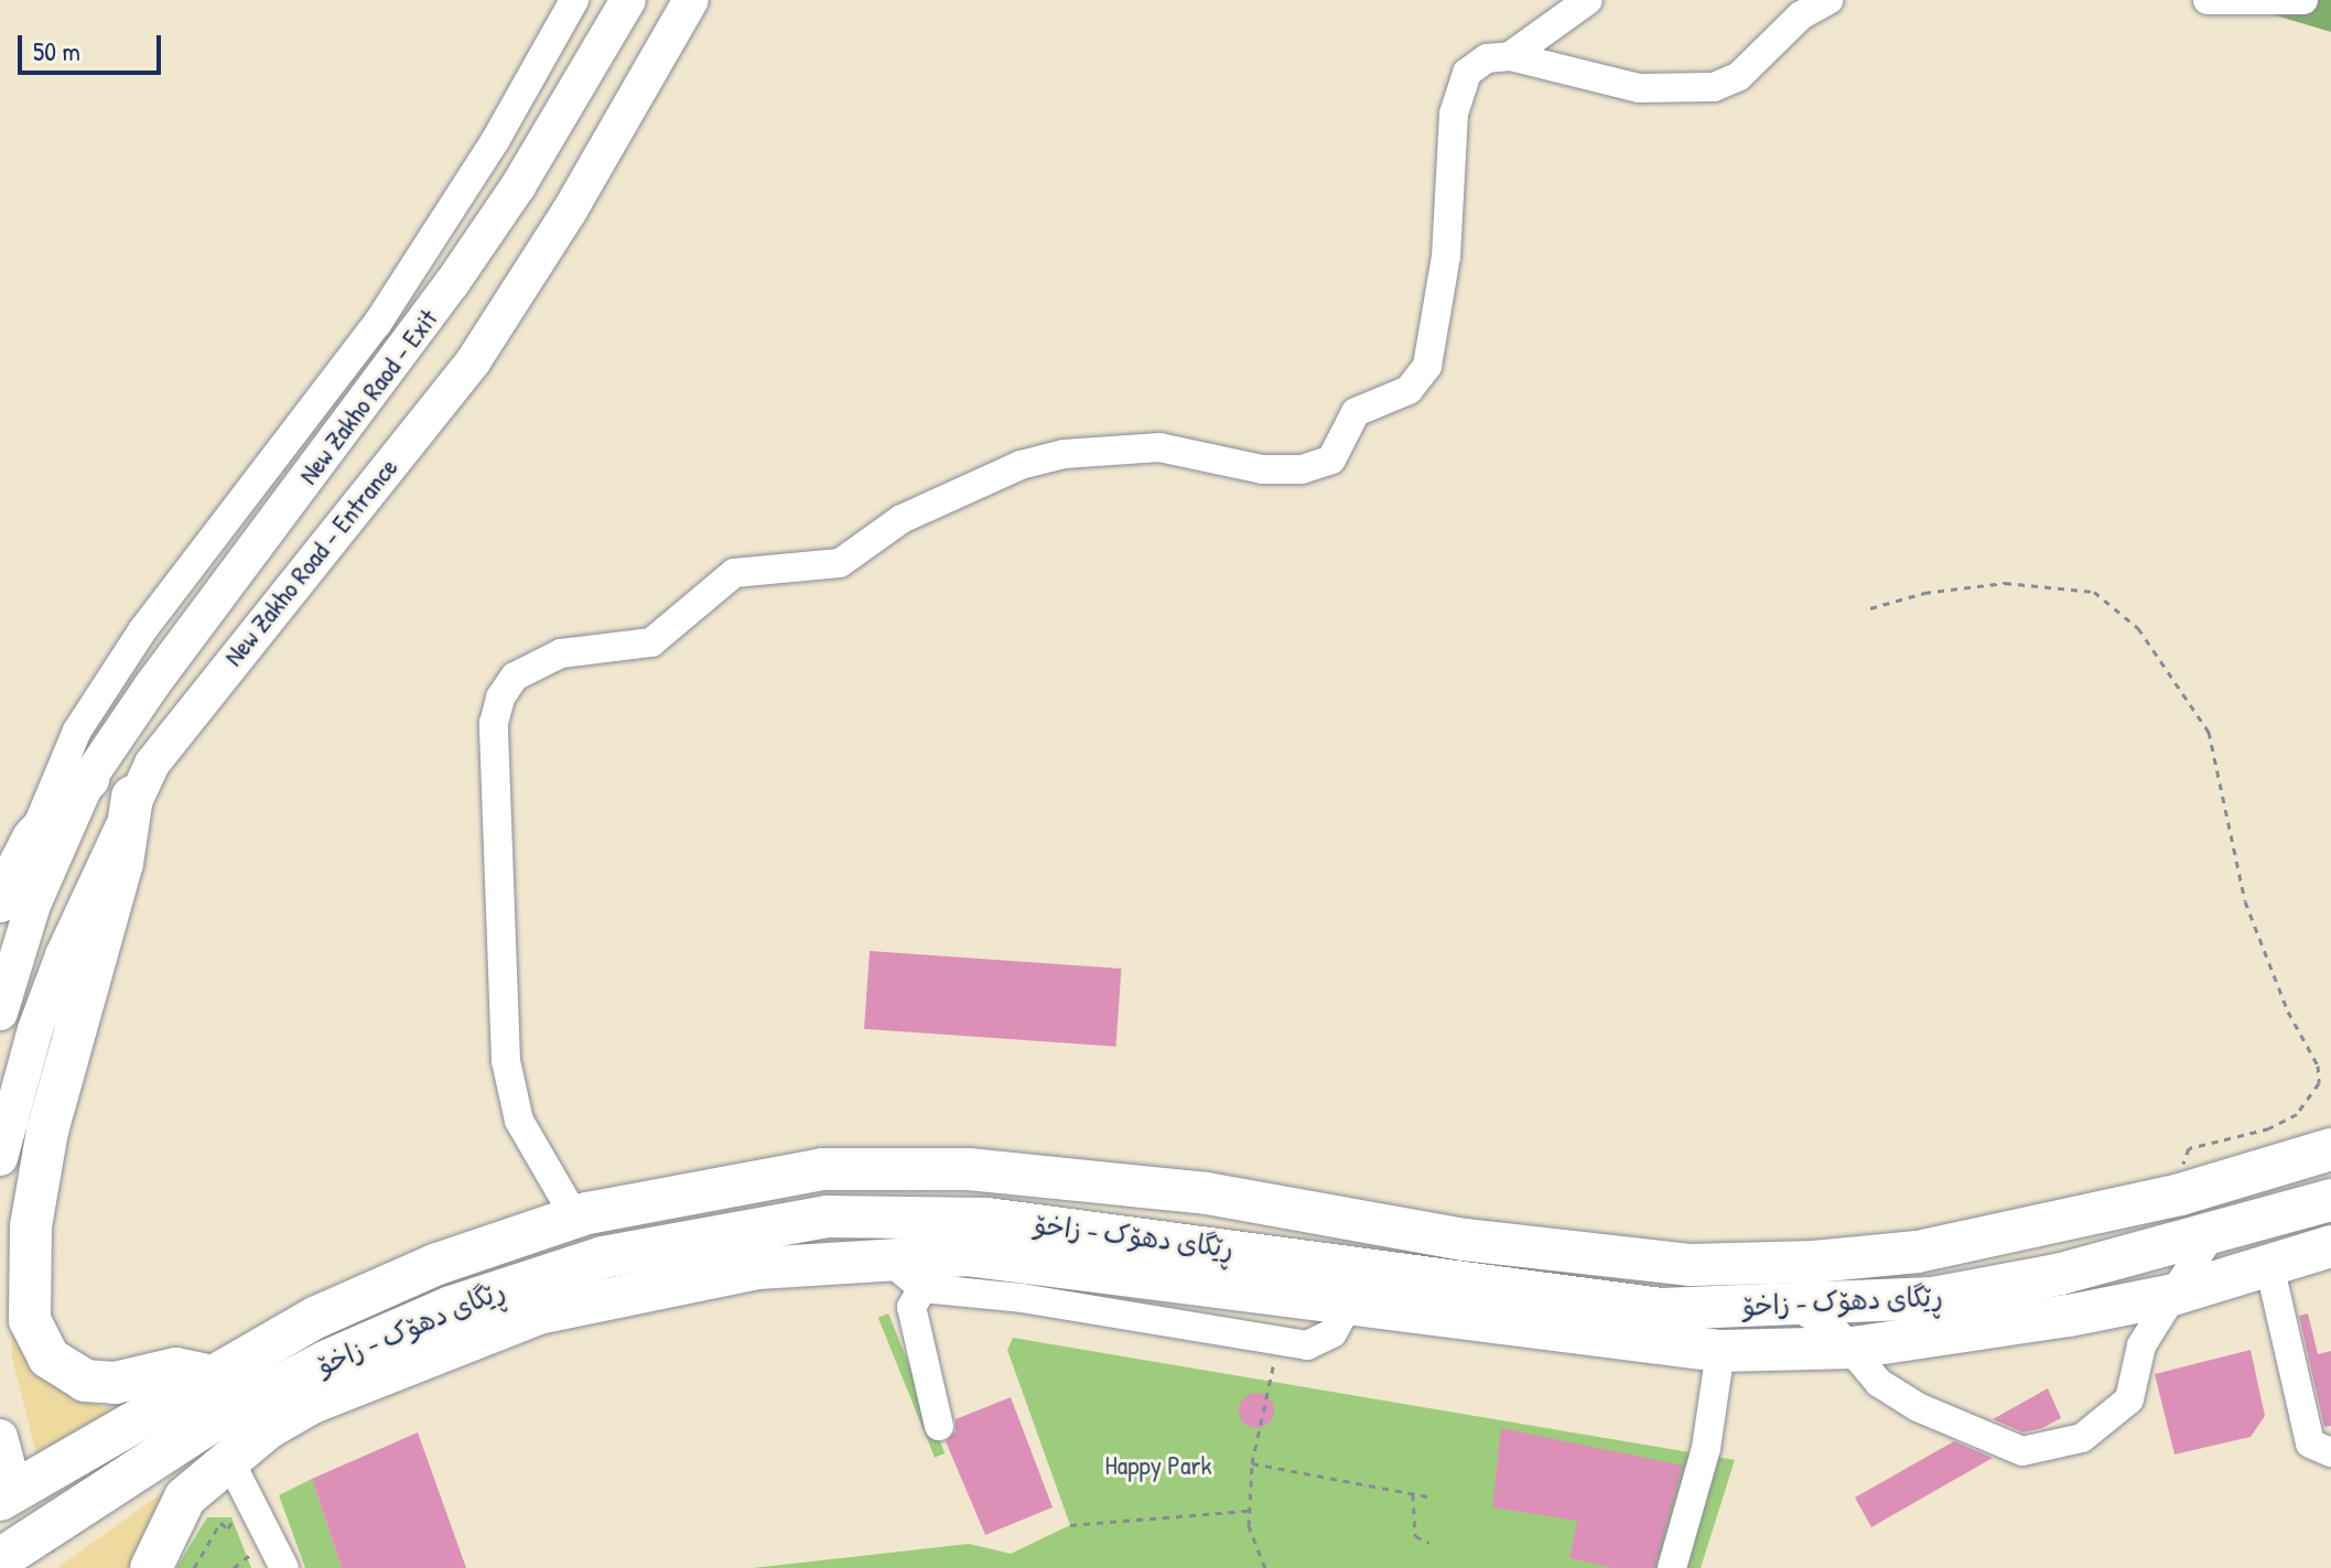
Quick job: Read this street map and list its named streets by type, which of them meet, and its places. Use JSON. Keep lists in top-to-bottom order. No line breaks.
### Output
{"streets":{"highway":["ڕێگای دهۆک - زاخۆ"],"main road":["New Zakho Raod - Exit","New Zakho Road - Entrance"]},"parks":["Happy Park"],"scale_bar":"50 m"}
